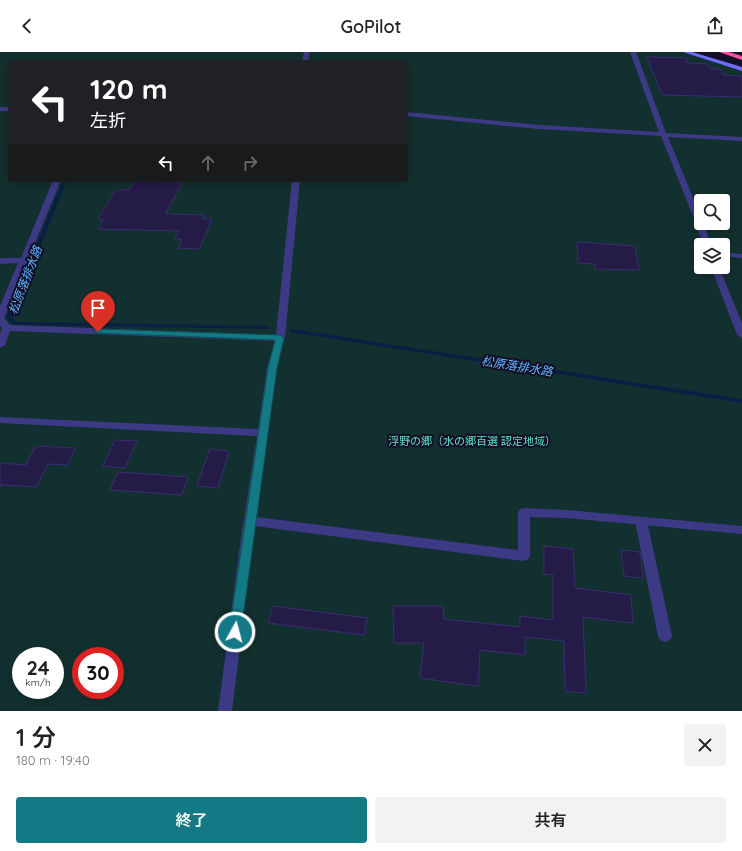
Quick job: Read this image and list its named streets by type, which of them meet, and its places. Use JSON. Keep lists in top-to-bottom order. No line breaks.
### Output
{"water":["松原落排水路"],"parks":["浮野の郷（水の郷百選 認定地域）"],"page":{"header":"GoPilot","turn":["120 m","左折"],"speed":"24 km/h","limit":"30","heading":["1 分","180 m · 19:40"],"buttons":["終了","共有"]}}
